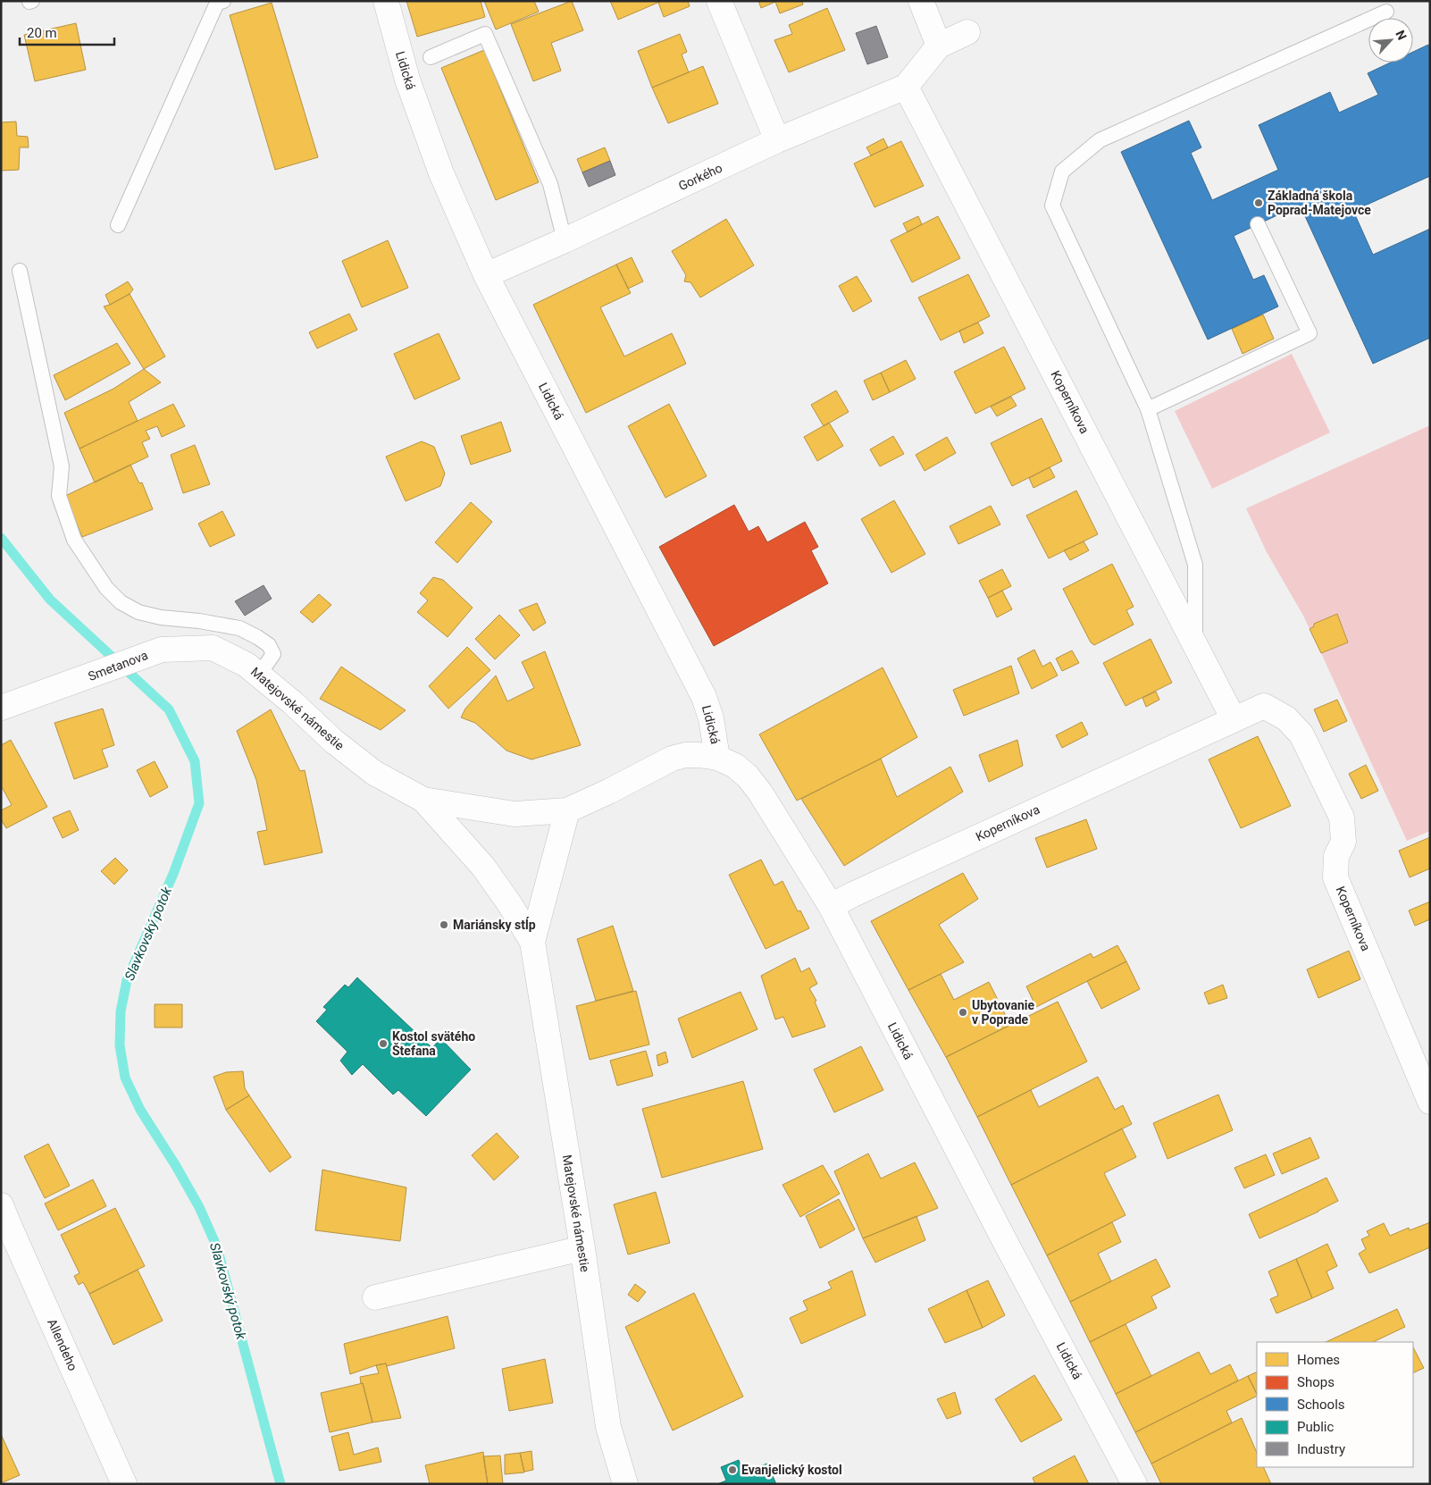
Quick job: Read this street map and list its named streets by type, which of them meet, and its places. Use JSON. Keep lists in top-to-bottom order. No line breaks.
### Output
{"streets":{"street":["Lidická","Gorkého","Koperníkova","Smetanova","Matejovské námestie","Allendeho"]},"crossings":[["Lidická","Gorkého"],["Lidická","Koperníkova"],["Lidická","Matejovské námestie"],["Gorkého","Koperníkova"],["Smetanova","Matejovské námestie"]],"water":["Slavkovský potok"],"places":["Základná škola Poprad-Matejovce","Mariánsky stĺp","Ubytovanie v Poprade","Kostol svätého Štefana","Evanjelický kostol"],"legend":["Homes","Shops","Schools","Public","Industry"],"scale_bar":"20 m","north":"top right"}
